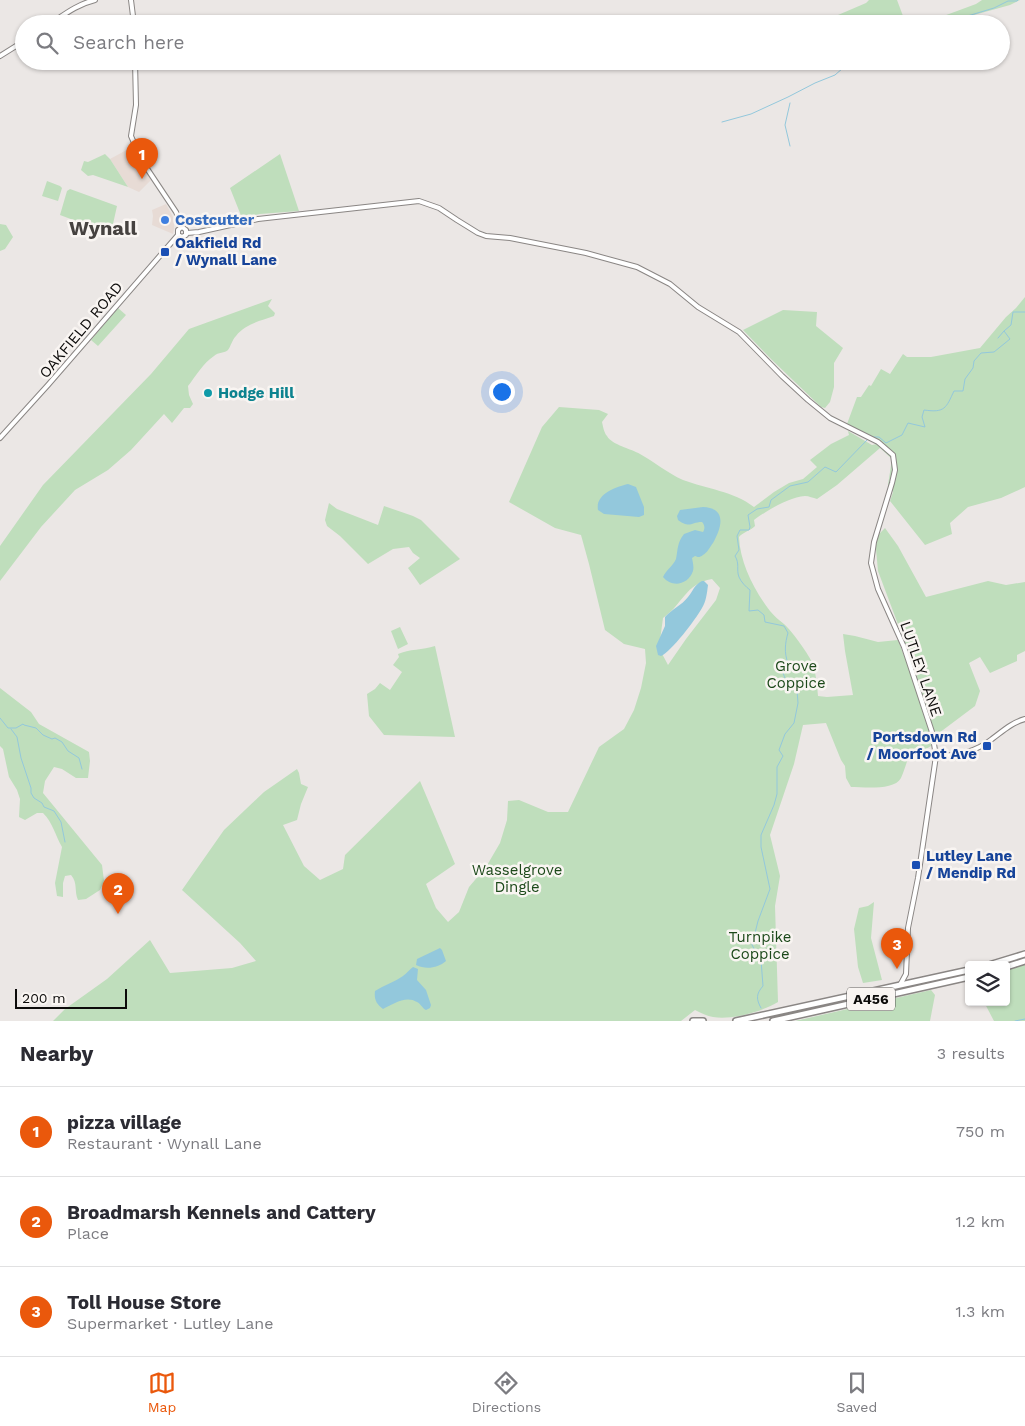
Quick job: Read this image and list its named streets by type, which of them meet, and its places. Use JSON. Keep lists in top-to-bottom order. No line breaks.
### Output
{"streets":{"highway":["A456"],"street":["OAKFIELD ROAD","LUTLEY LANE"]},"crossings":[["OAKFIELD ROAD","LUTLEY LANE"],["LUTLEY LANE","A456"]],"districts":["Wynall"],"parks":["Grove Coppice","Wasselgrove Dingle","Turnpike Coppice"],"places":{"other":["Costcutter","Hodge Hill"],"transit":["Oakfield Rd / Wynall Lane","Portsdown Rd / Moorfoot Ave","Lutley Lane / Mendip Rd"]},"scale_bar":"200 m","page":{"search":"Search here","pins":["1","2","3"],"scale":"200 m","heading":["Nearby","3 results"],"list":[{"mark":"1","name":"pizza village","note":"Restaurant · Wynall Lane","value":"750 m"},{"mark":"2","name":"Broadmarsh Kennels and Cattery","note":"Place","value":"1.2 km"},{"mark":"3","name":"Toll House Store","note":"Supermarket · Lutley Lane","value":"1.3 km"}],"nav":["Map","Directions","Saved"]}}
